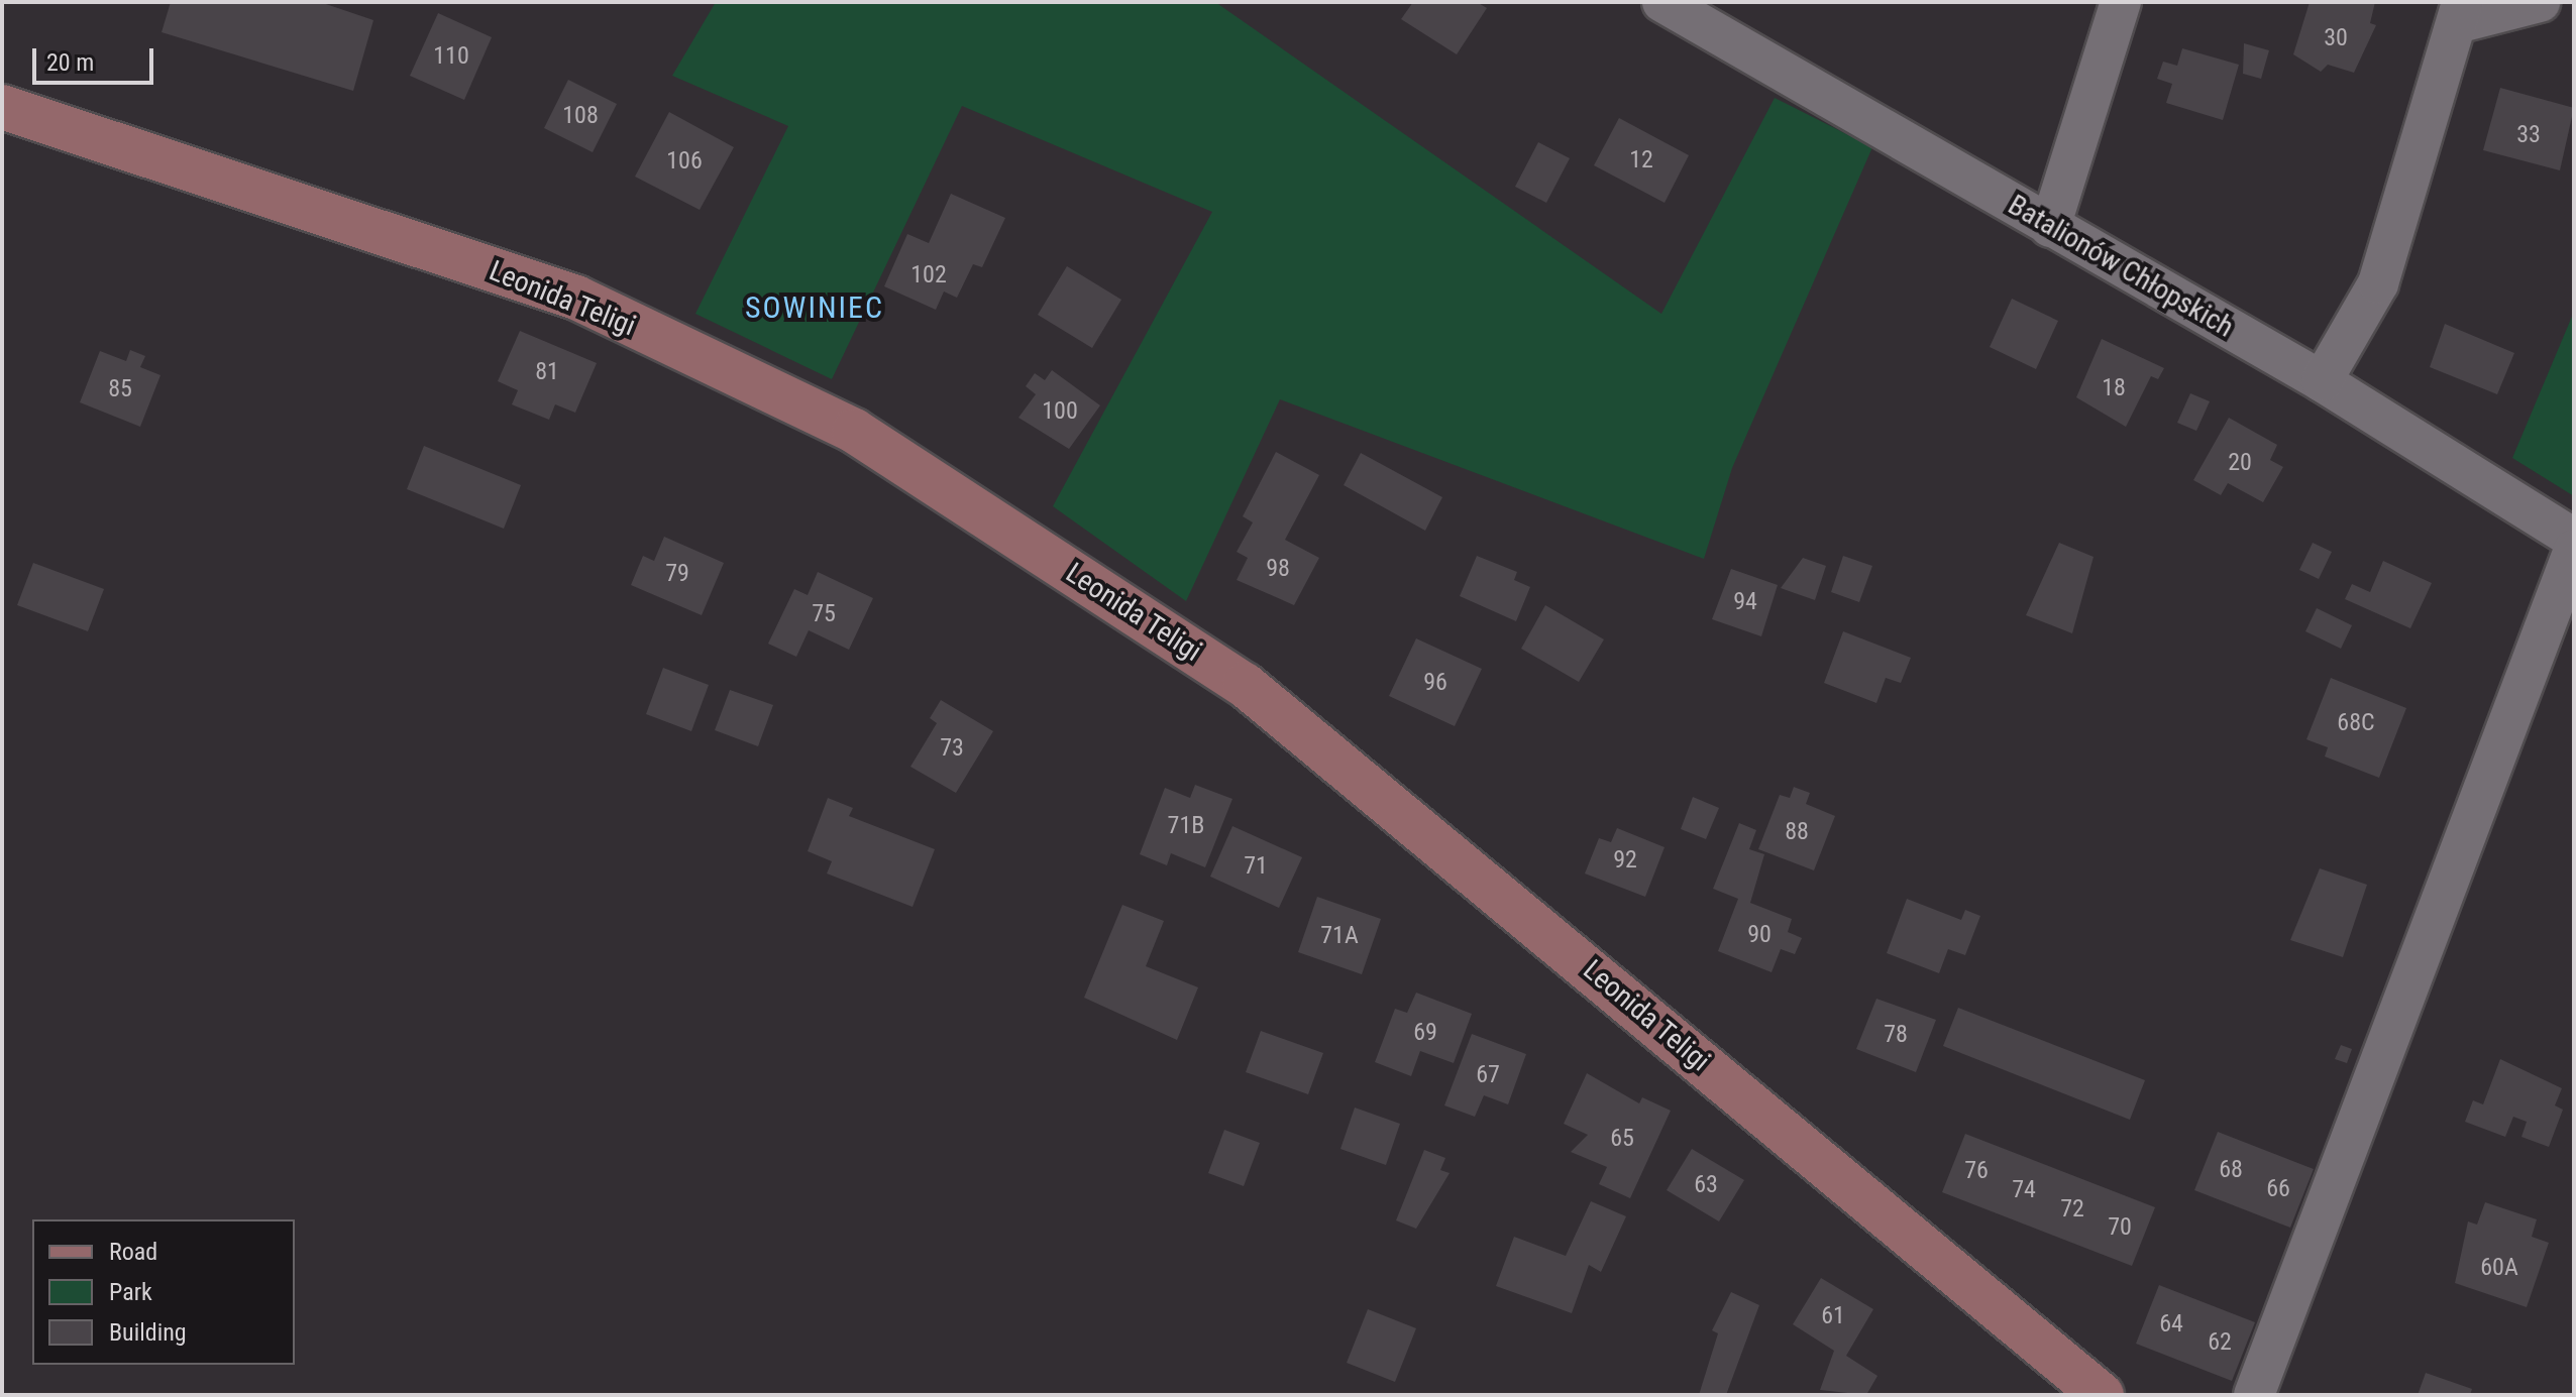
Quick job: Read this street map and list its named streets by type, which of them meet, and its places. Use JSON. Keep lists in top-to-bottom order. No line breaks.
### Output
{"streets":{"street":["Batalionów Chłopskich","Leonida Teligi"]},"districts":["SOWINIEC"],"house_numbers":["30","110","108","33","12","106","102","81","18","85","100","20","98","79","94","75","96","68C","73","71B","88","92","71","90","71A","69","78","67","65","68","76","63","66","74","72","70","60A","61","64","62"],"legend":["Road","Park","Building"],"scale_bar":"20 m"}
